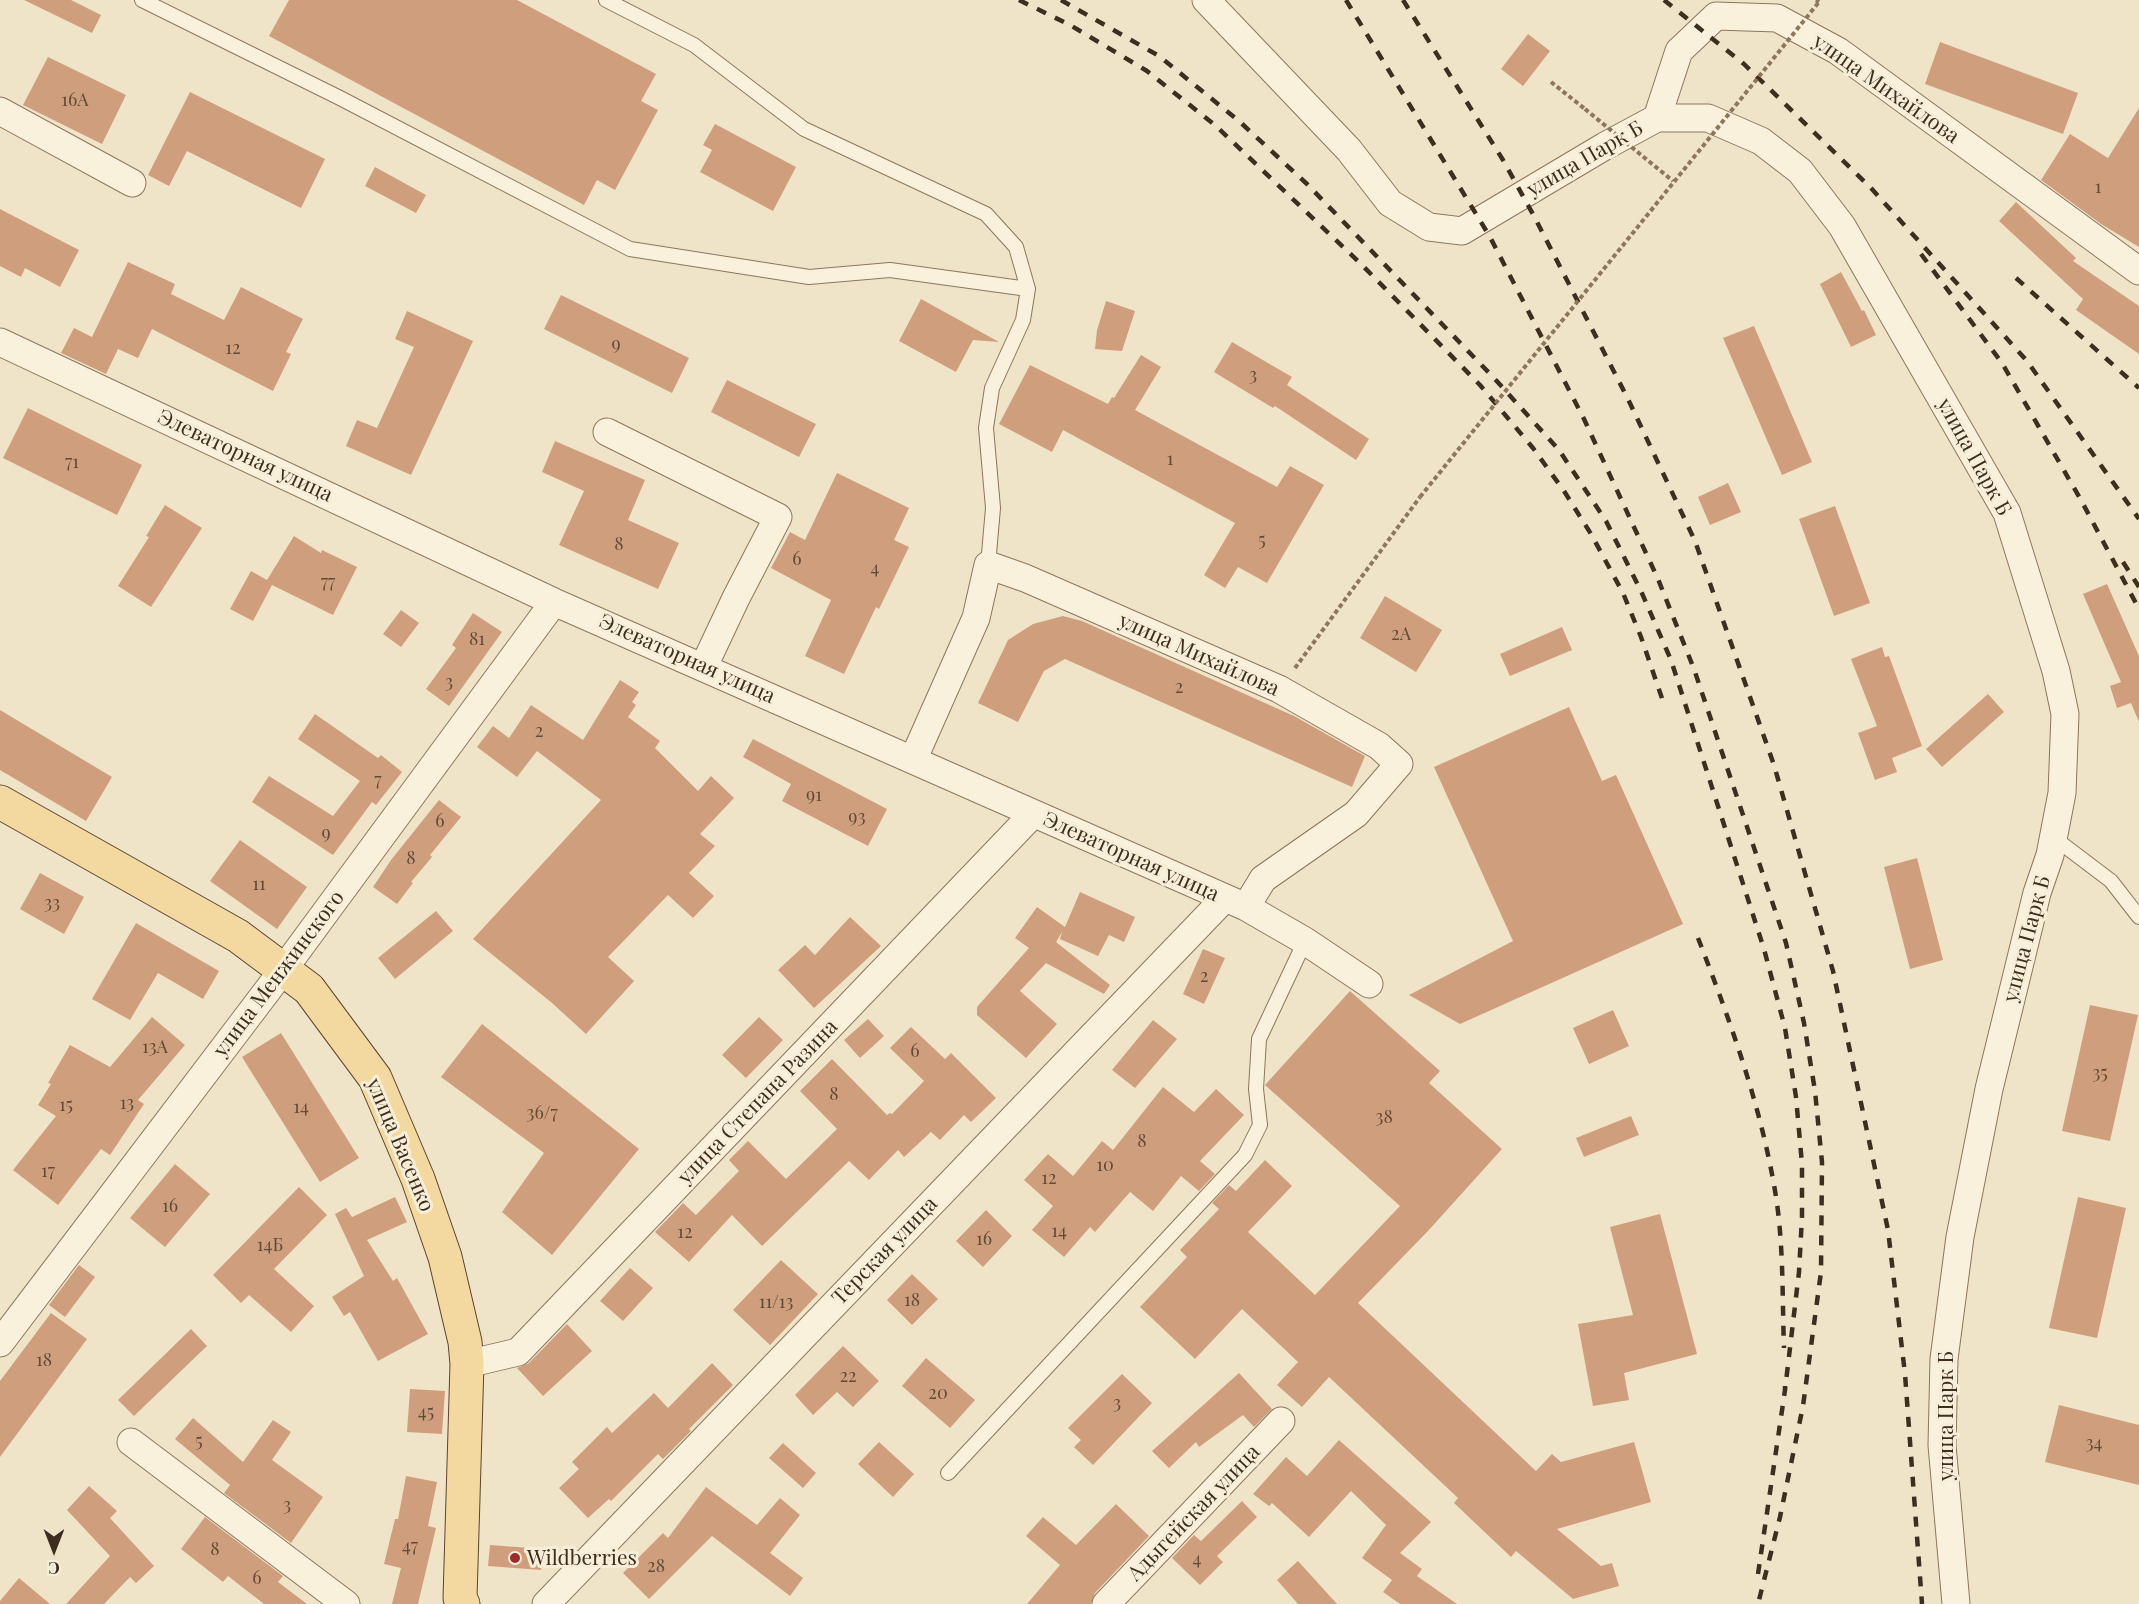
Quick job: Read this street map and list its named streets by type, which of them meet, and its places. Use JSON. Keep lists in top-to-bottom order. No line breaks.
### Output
{"streets":{"main road":["улица Васенко"],"street":["улица Михайлова","улица Парк Б","Элеваторная улица","улица Менжинского","улица Степана Разина","Терская улица","Адыгейская улица"]},"crossings":[["улица Михайлова","улица Парк Б"],["улица Михайлова","Терская улица"],["Элеваторная улица","улица Менжинского"],["Элеваторная улица","улица Степана Разина"],["Элеваторная улица","Терская улица"],["улица Менжинского","улица Васенко"],["улица Степана Разина","улица Васенко"]],"places":["Wildberries"],"house_numbers":["16А","1","9","12","3","1","71","5","8","6","4","77","2А","81","3","2","2","7","91","93","6","9","8","11","33","2","13А","6","35","8","13","15","14","36/7","38","8","10","17","12","16","14","12","16","14Б","18","11/13","18","22","20","3","45","5","34","3","47","8","4","28","6"],"north":"bottom"}
